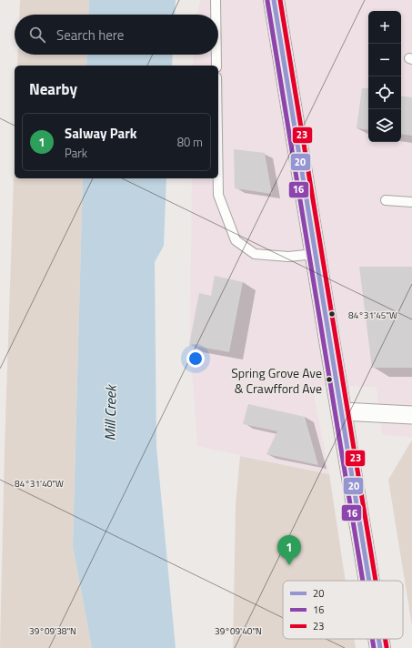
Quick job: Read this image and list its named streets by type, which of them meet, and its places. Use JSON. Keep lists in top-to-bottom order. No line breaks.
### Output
{"water":["Mill Creek"],"places":["Spring Grove Ave & Crawfford Ave"],"lines":["transit line 20","transit line 23","transit line 16"],"legend":["20","16","23"],"page":{"map_buttons":["+","−"],"search":"Search here","heading":"Nearby","list":[{"mark":"1","name":"Salway Park","note":"Park","value":"80 m"}],"pins":"1"},"coordinates":["84°31'45\"W","84°31'40\"W","39°09'38\"N","39°09'40\"N"]}
